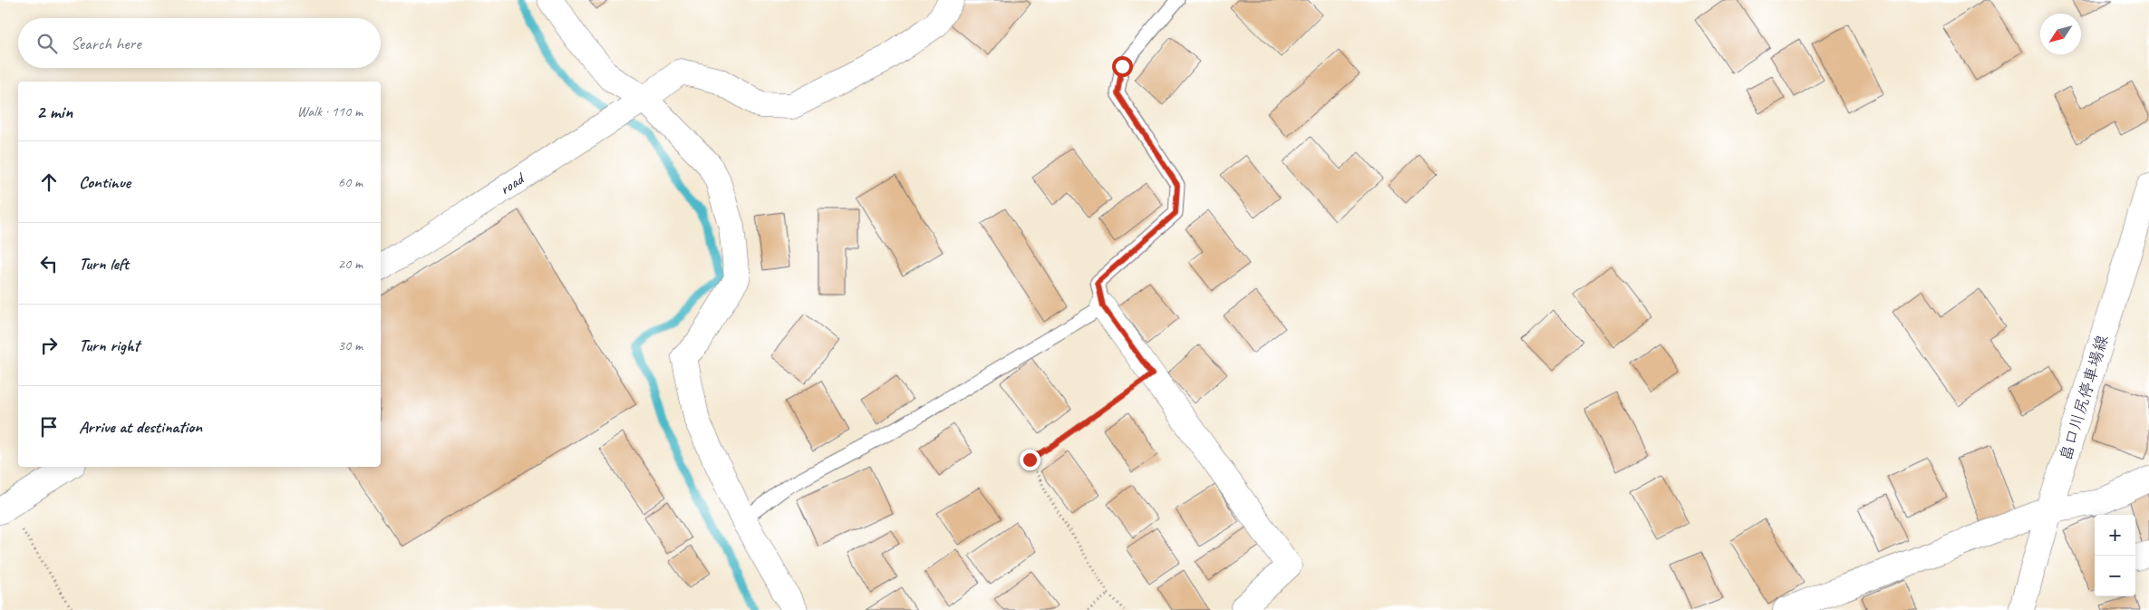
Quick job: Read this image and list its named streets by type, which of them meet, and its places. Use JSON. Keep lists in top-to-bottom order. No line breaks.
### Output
{"streets":{"street":["road","畠口川尻停車場線"]},"north":"bottom left","page":{"search":"Search here","heading":["2 min","Walk · 110 m"],"list":[["Continue","60 m"],["Turn left","20 m"],["Turn right","30 m"],"Arrive at destination"],"map_buttons":["+","−"]}}
